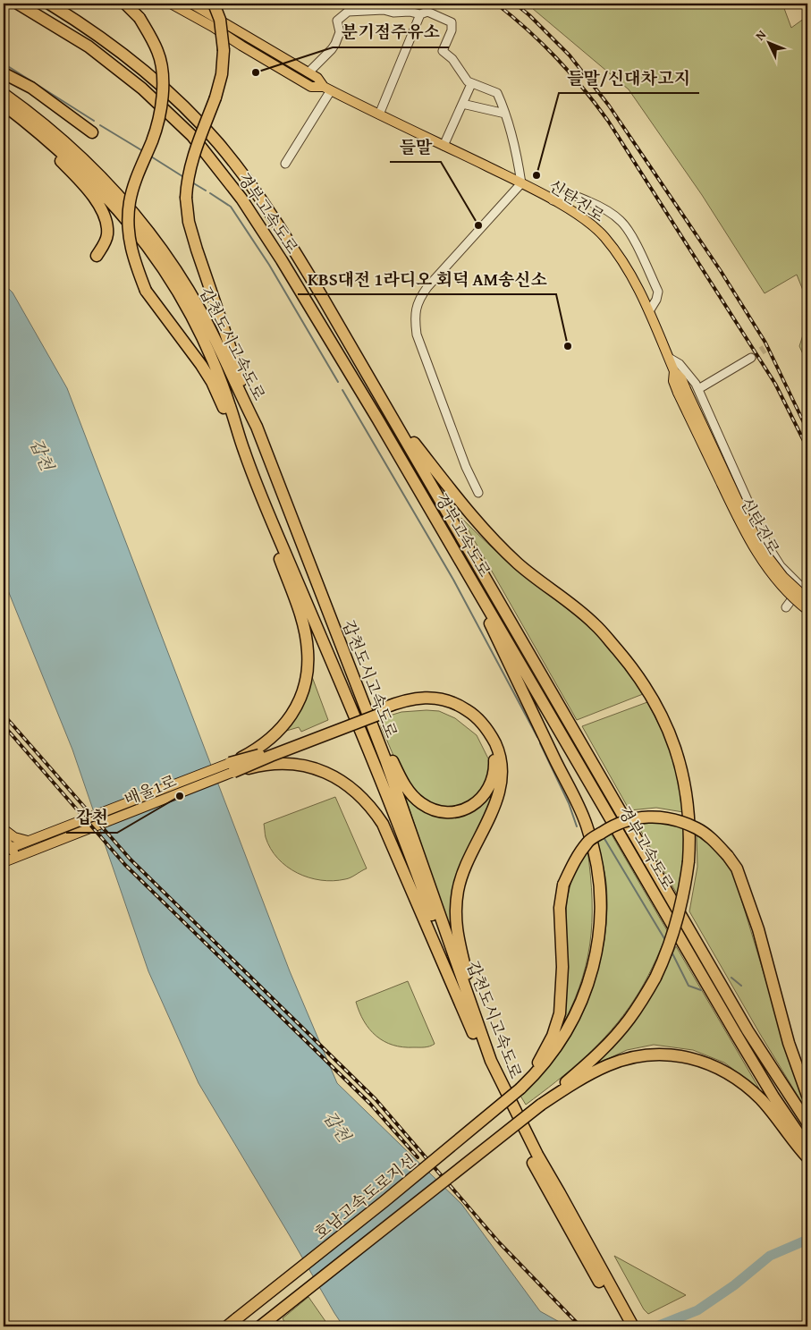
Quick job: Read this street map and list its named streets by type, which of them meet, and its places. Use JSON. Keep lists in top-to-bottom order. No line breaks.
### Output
{"streets":{"highway":["경부고속도로","갑천도시고속도로","호남고속도로지선"],"main road":["신탄진로","배울1로"]},"water":["갑천"],"places":["분기점주유소","들말/신대차고지","들말","KBS대전 1라디오 회덕 AM송신소","갑천"],"north":"top left"}
